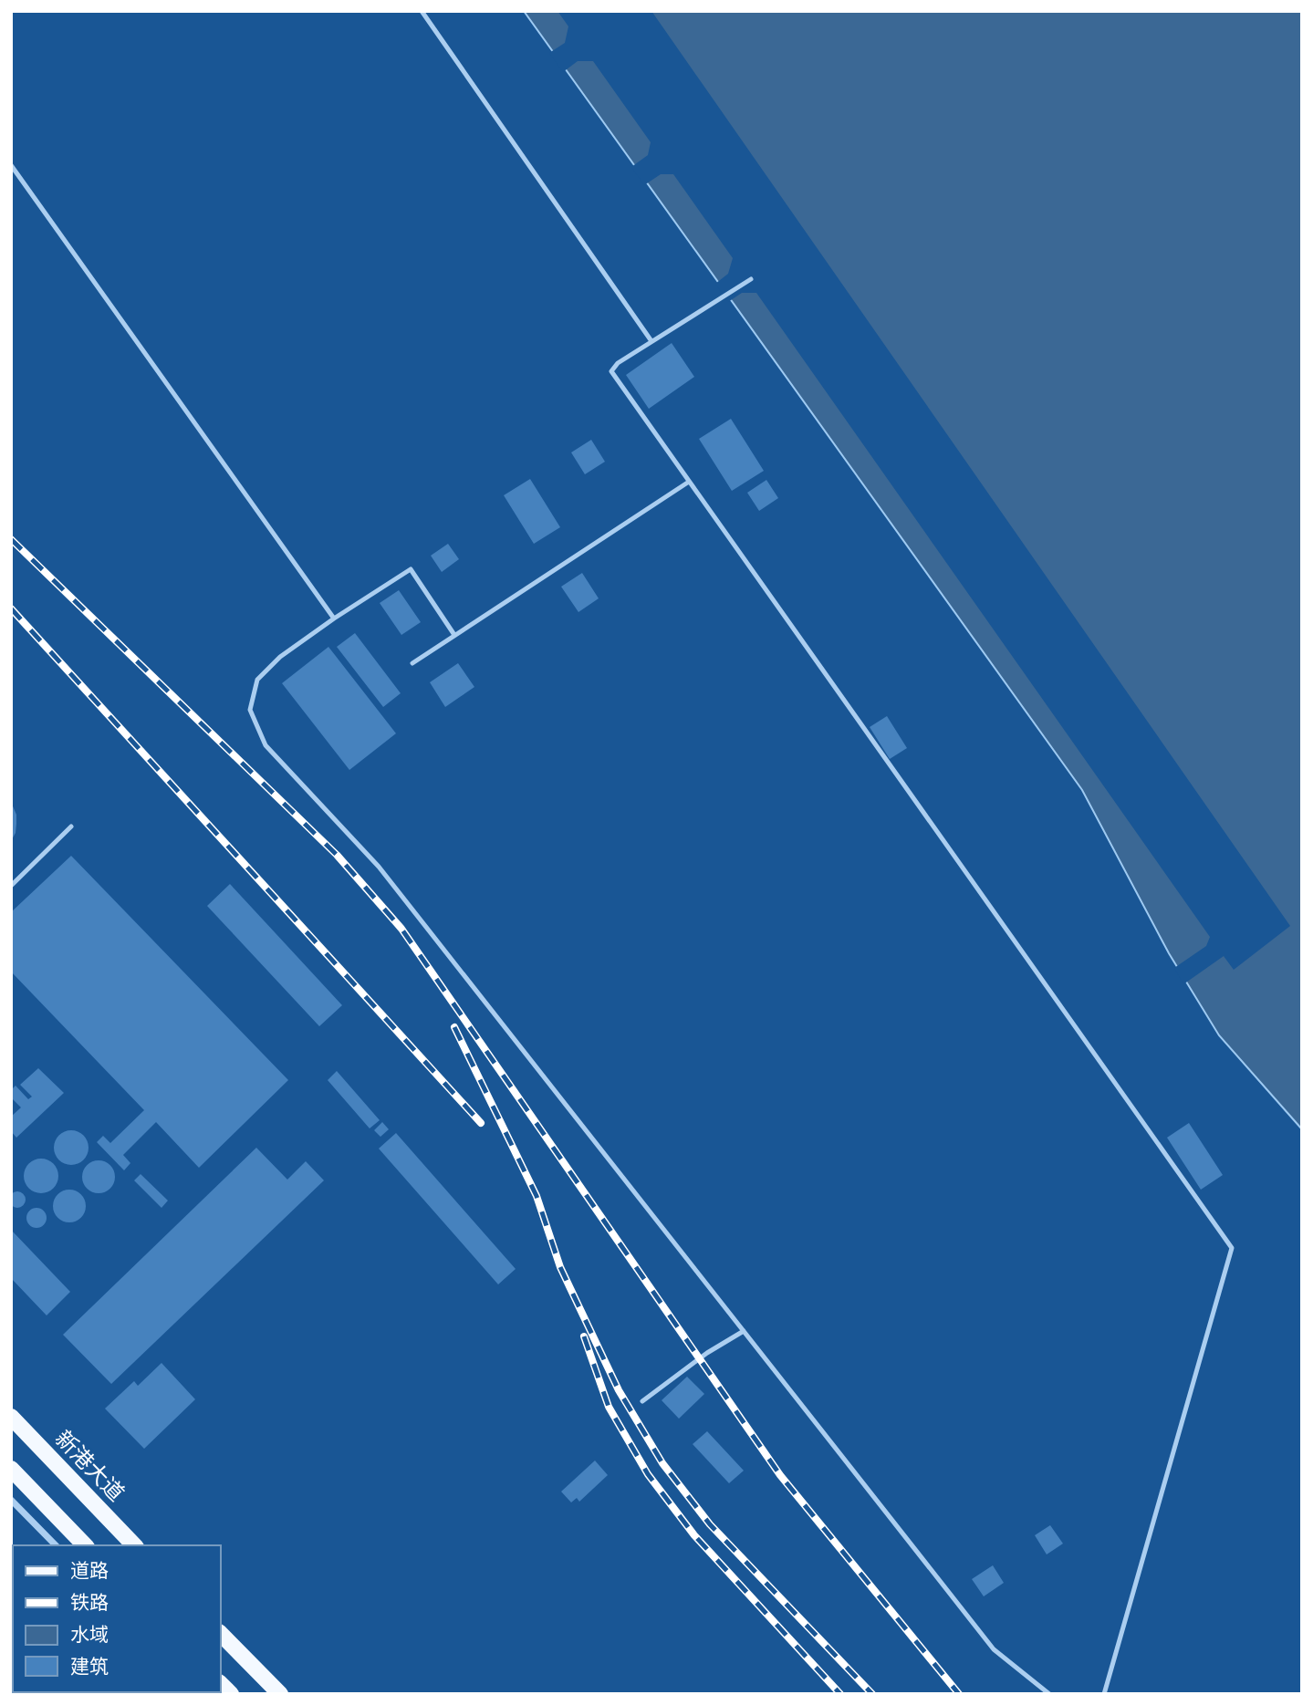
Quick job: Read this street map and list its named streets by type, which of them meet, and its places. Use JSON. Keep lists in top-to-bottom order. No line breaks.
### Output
{"streets":{"main road":["新港大道"]},"legend":["道路","铁路","水域","建筑"]}
